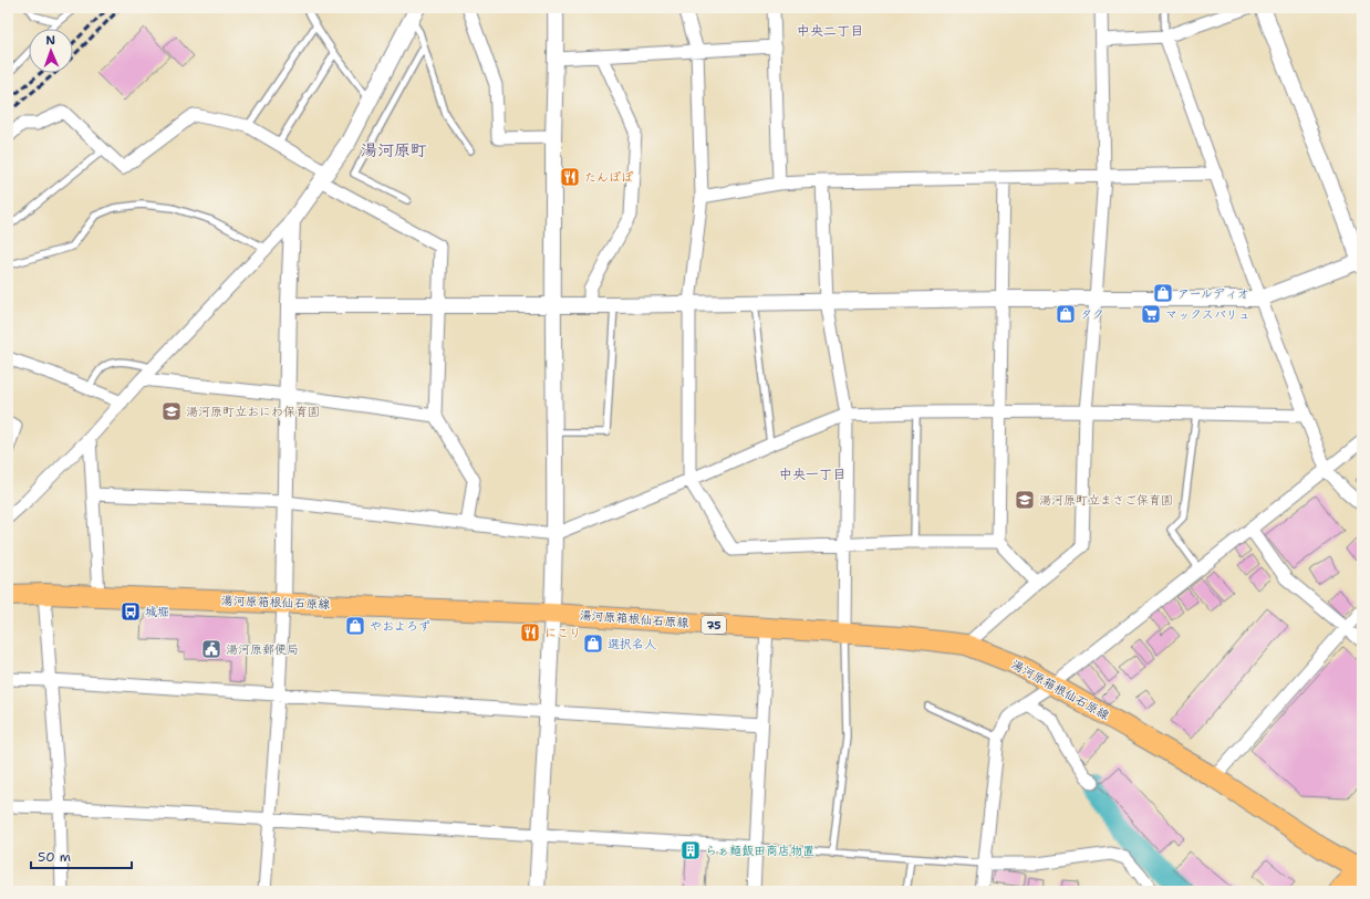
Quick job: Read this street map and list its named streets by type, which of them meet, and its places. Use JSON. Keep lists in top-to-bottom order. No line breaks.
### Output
{"streets":{"main road":["湯河原箱根仙石原線","75"]},"districts":["中央二丁目","湯河原町","中央一丁目"],"places":{"restaurant":["たんぽぽ","にこり"],"shop":["アールディオ","タク","やおよろず","選択名人"],"supermarket":["マックスバリュ"],"school or university":["湯河原町立おにわ保育園","湯河原町立まさご保育園"],"bus stop":["城堀"],"public building":["湯河原郵便局"],"building":["らぁ麺飯田商店物置"]},"scale_bar":"50 m","north":"top"}
